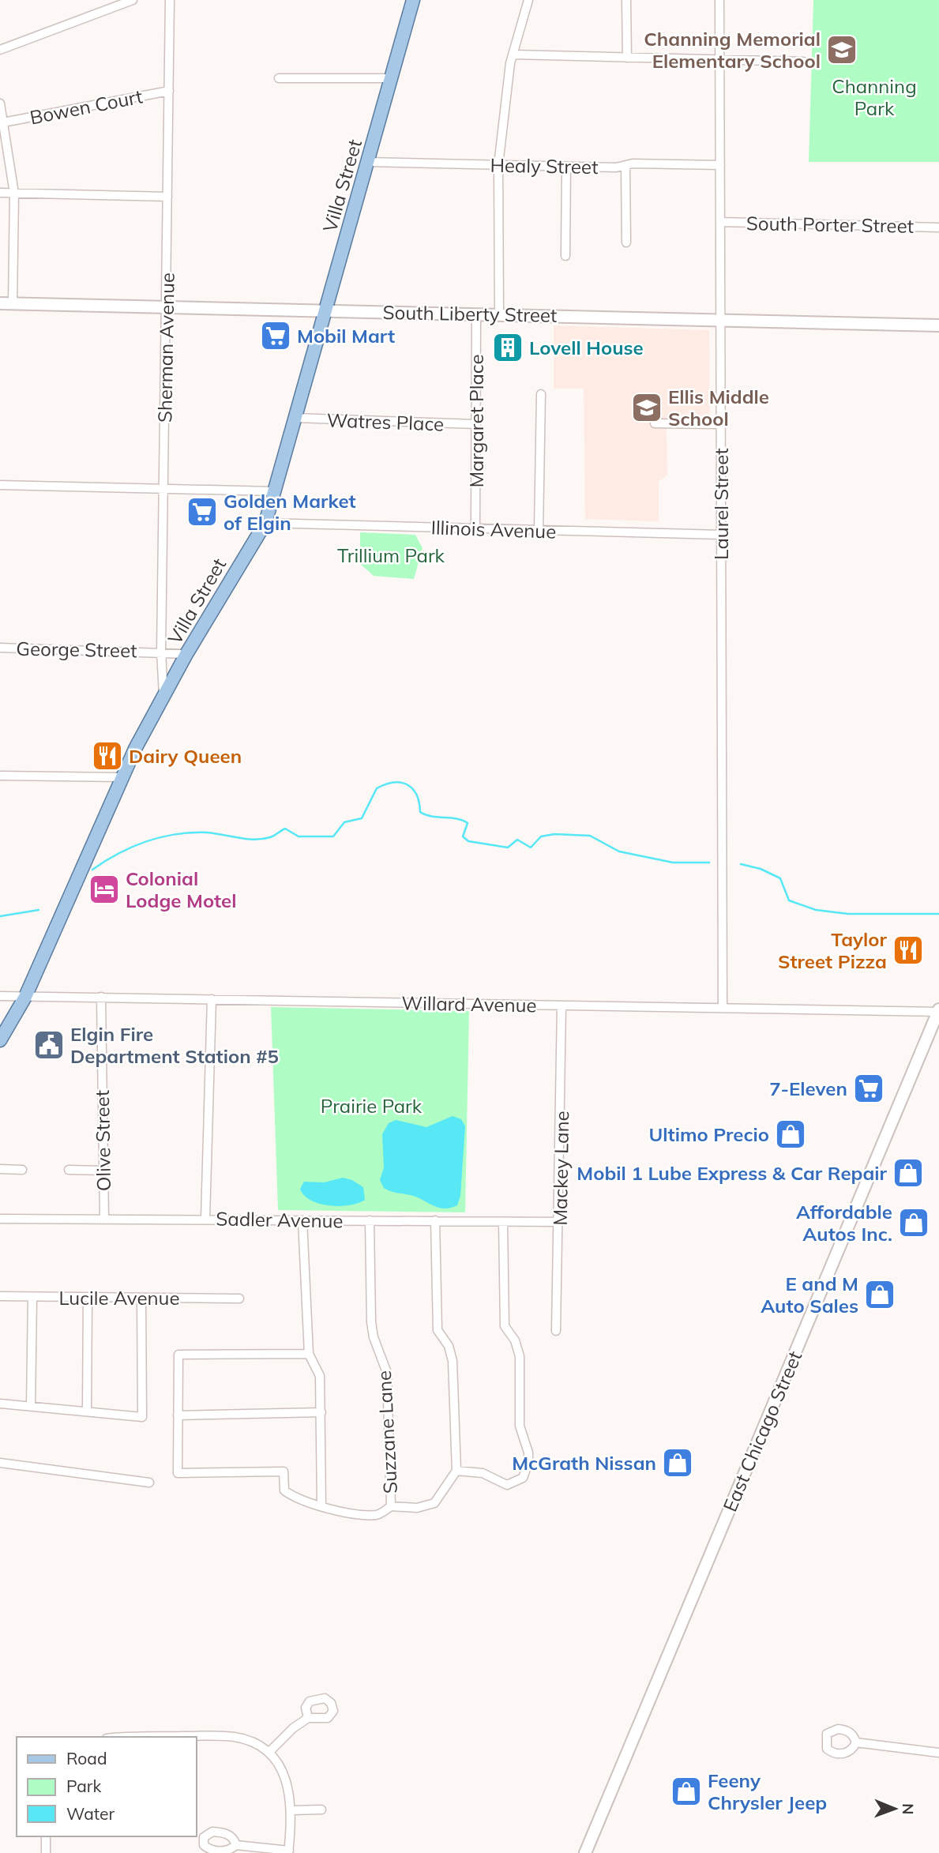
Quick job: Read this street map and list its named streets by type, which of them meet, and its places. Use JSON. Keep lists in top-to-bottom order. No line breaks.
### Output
{"streets":{"main road":["Villa Street","South Liberty Street","East Chicago Street"],"street":["Bowen Court","Healy Street","South Porter Street","Sherman Avenue","Margaret Place","Watres Place","Laurel Street","Illinois Avenue","George Street","Willard Avenue","Olive Street","Mackey Lane","Sadler Avenue","Lucile Avenue","Suzzane Lane"]},"crossings":[["Bowen Court","Sherman Avenue"],["Healy Street","Villa Street"],["Healy Street","Laurel Street"],["Villa Street","South Liberty Street"],["Villa Street","Sherman Avenue"],["Villa Street","Watres Place"],["Villa Street","Illinois Avenue"],["Villa Street","George Street"],["Villa Street","Willard Avenue"],["South Porter Street","Laurel Street"],["South Liberty Street","Sherman Avenue"],["South Liberty Street","Margaret Place"],["South Liberty Street","Laurel Street"],["Sherman Avenue","George Street"],["Margaret Place","Watres Place"],["Margaret Place","Illinois Avenue"],["Laurel Street","Illinois Avenue"],["Laurel Street","Willard Avenue"],["Willard Avenue","Olive Street"],["Willard Avenue","Mackey Lane"],["Willard Avenue","East Chicago Street"],["Olive Street","Sadler Avenue"],["Mackey Lane","Sadler Avenue"],["Sadler Avenue","Suzzane Lane"]],"parks":["Channing Park","Trillium Park","Prairie Park"],"places":{"school or university":["Channing Memorial Elementary School","Ellis Middle School"],"supermarket":["Mobil Mart","Golden Market of Elgin","7-Eleven"],"building":["Lovell House"],"restaurant":["Dairy Queen","Taylor Street Pizza"],"hotel":["Colonial Lodge Motel"],"public building":["Elgin Fire Department Station #5"],"shop":["Ultimo Precio","Mobil 1 Lube Express & Car Repair","Affordable Autos Inc.","E and M Auto Sales","McGrath Nissan","Feeny Chrysler Jeep"]},"legend":["Road","Park","Water"],"north":"right"}
